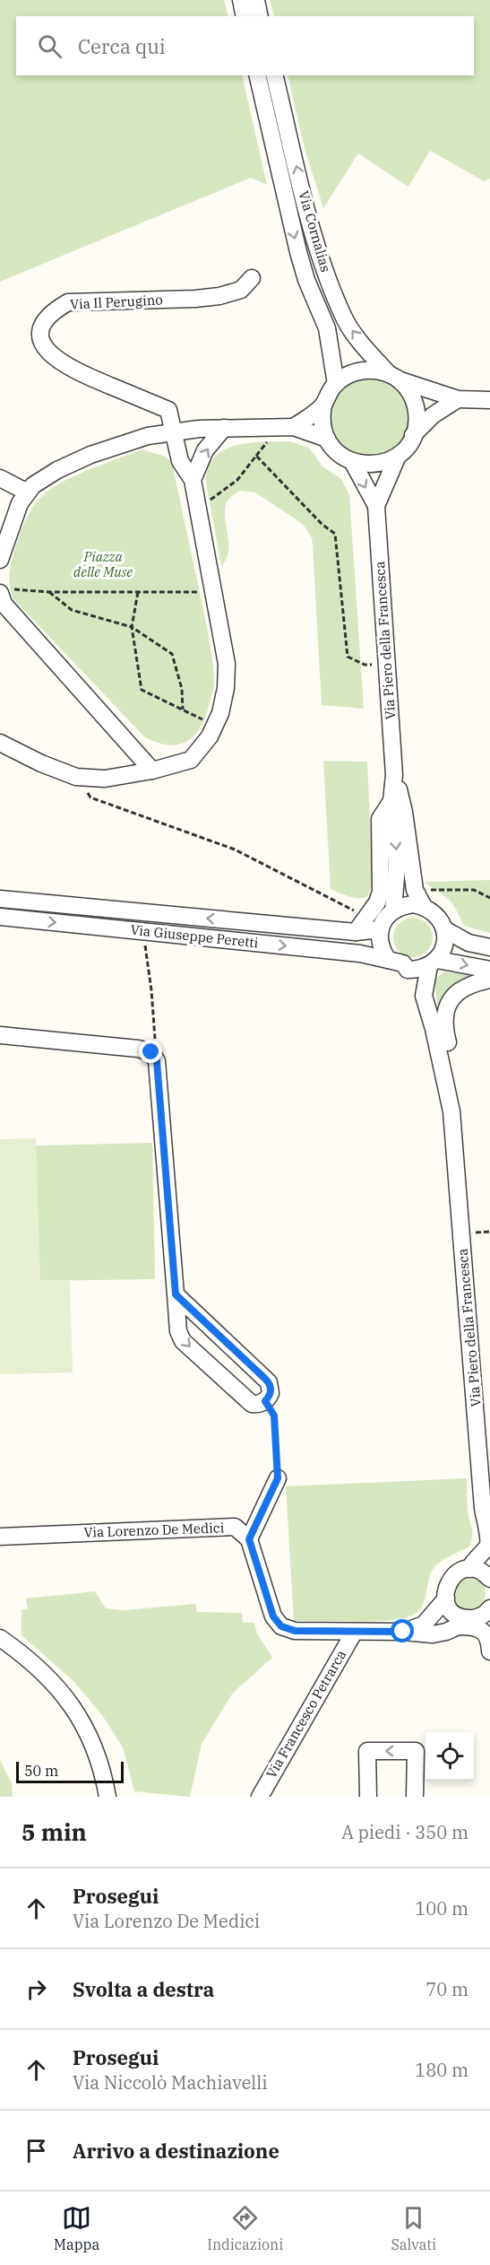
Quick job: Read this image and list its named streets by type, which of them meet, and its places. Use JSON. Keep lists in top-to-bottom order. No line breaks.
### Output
{"streets":{"street":["Via Cornalias","Via Il Perugino","Via Piero della Francesca","Via Giuseppe Peretti","Via Lorenzo De Medici","Via Francesco Petrarca"]},"crossings":[["Via Cornalias","Via Piero della Francesca"],["Via Piero della Francesca","Via Giuseppe Peretti"]],"parks":["Piazza delle Muse"],"scale_bar":"50 m","page":{"search":"Cerca qui","scale":"50 m","heading":["5 min","A piedi · 350 m"],"list":[["Prosegui","Via Lorenzo De Medici","100 m"],["Svolta a destra","70 m"],["Prosegui","Via Niccolò Machiavelli","180 m"],"Arrivo a destinazione"],"nav":["Mappa","Indicazioni","Salvati"]}}
